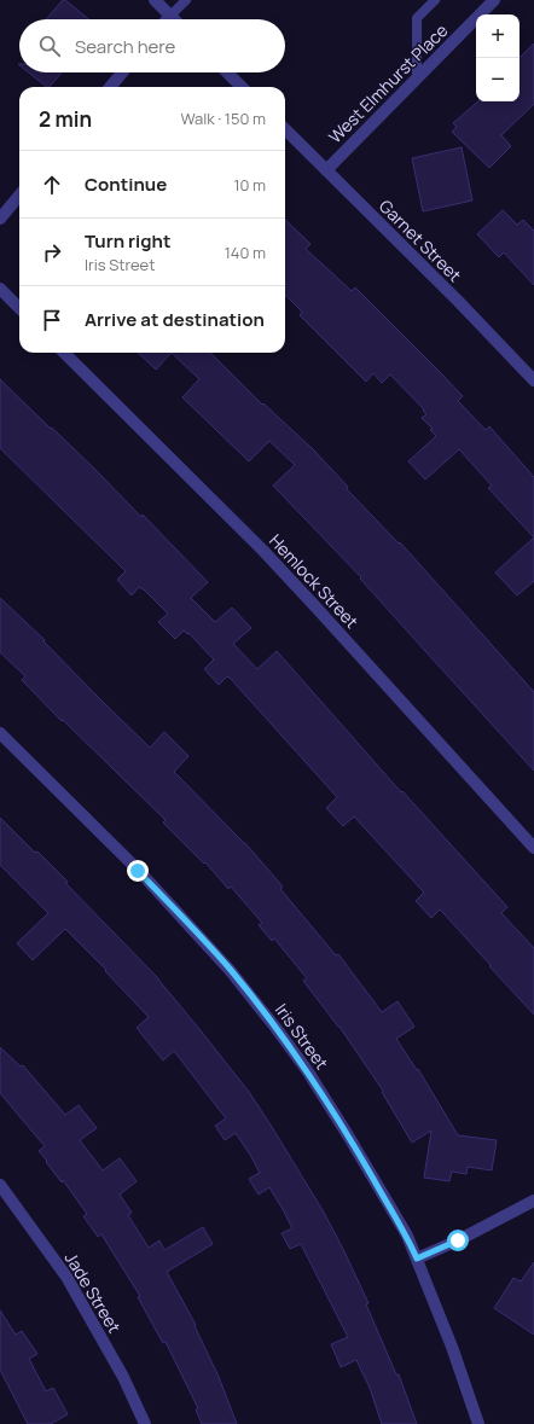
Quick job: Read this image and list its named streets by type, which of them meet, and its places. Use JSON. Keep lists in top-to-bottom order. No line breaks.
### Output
{"streets":{"street":["West Elmhurst Place","Garnet Street","Hemlock Street","Iris Street","Jade Street"]},"crossings":[["West Elmhurst Place","Garnet Street"]],"page":{"map_buttons":["+","−"],"search":"Search here","heading":["2 min","Walk · 150 m"],"list":[["Continue","10 m"],["Turn right","Iris Street","140 m"],"Arrive at destination"]}}
